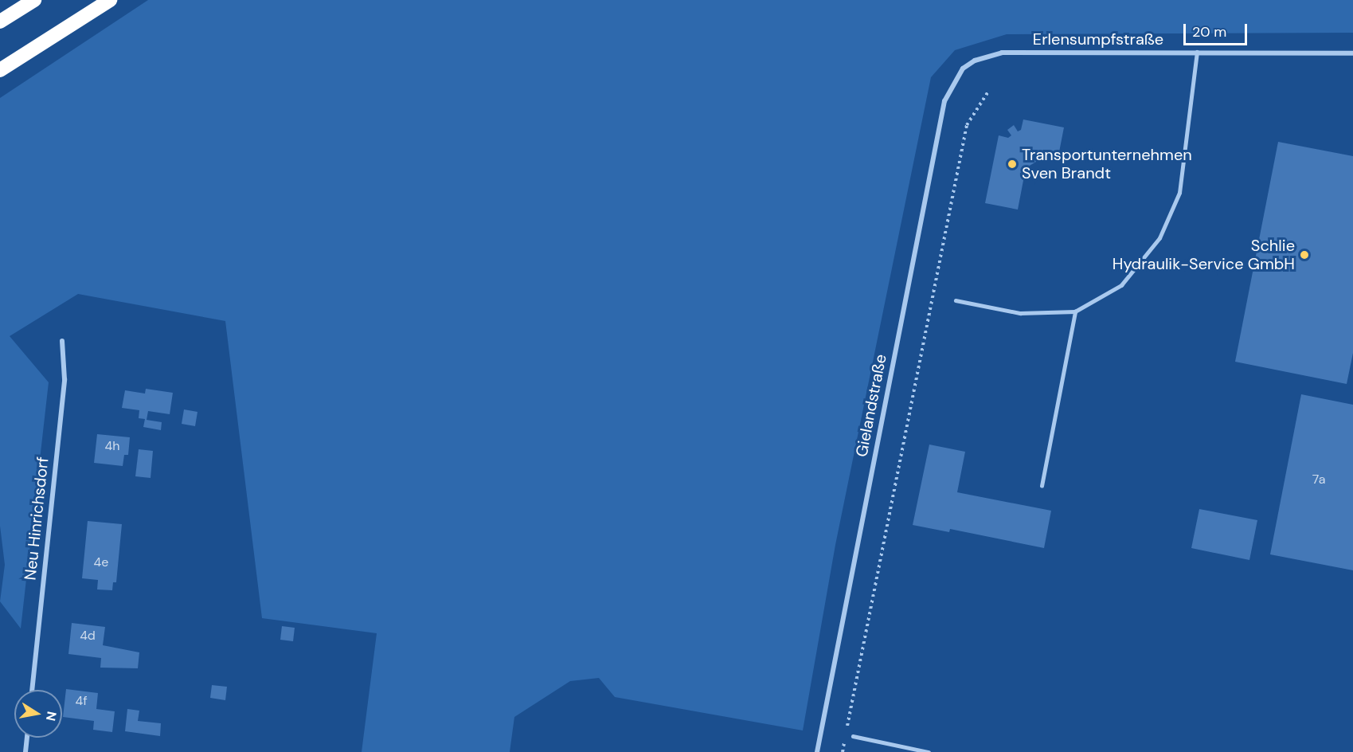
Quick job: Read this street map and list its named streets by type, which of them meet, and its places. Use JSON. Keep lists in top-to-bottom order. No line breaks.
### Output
{"streets":{"street":["Erlensumpfstraße","Gielandstraße","Neu Hinrichsdorf"]},"crossings":[["Erlensumpfstraße","Gielandstraße"]],"places":["Transportunternehmen Sven Brandt","Schlie Hydraulik-Service GmbH"],"house_numbers":["4h","7a","4e","4d","4f"],"scale_bar":"20 m","north":"right"}
